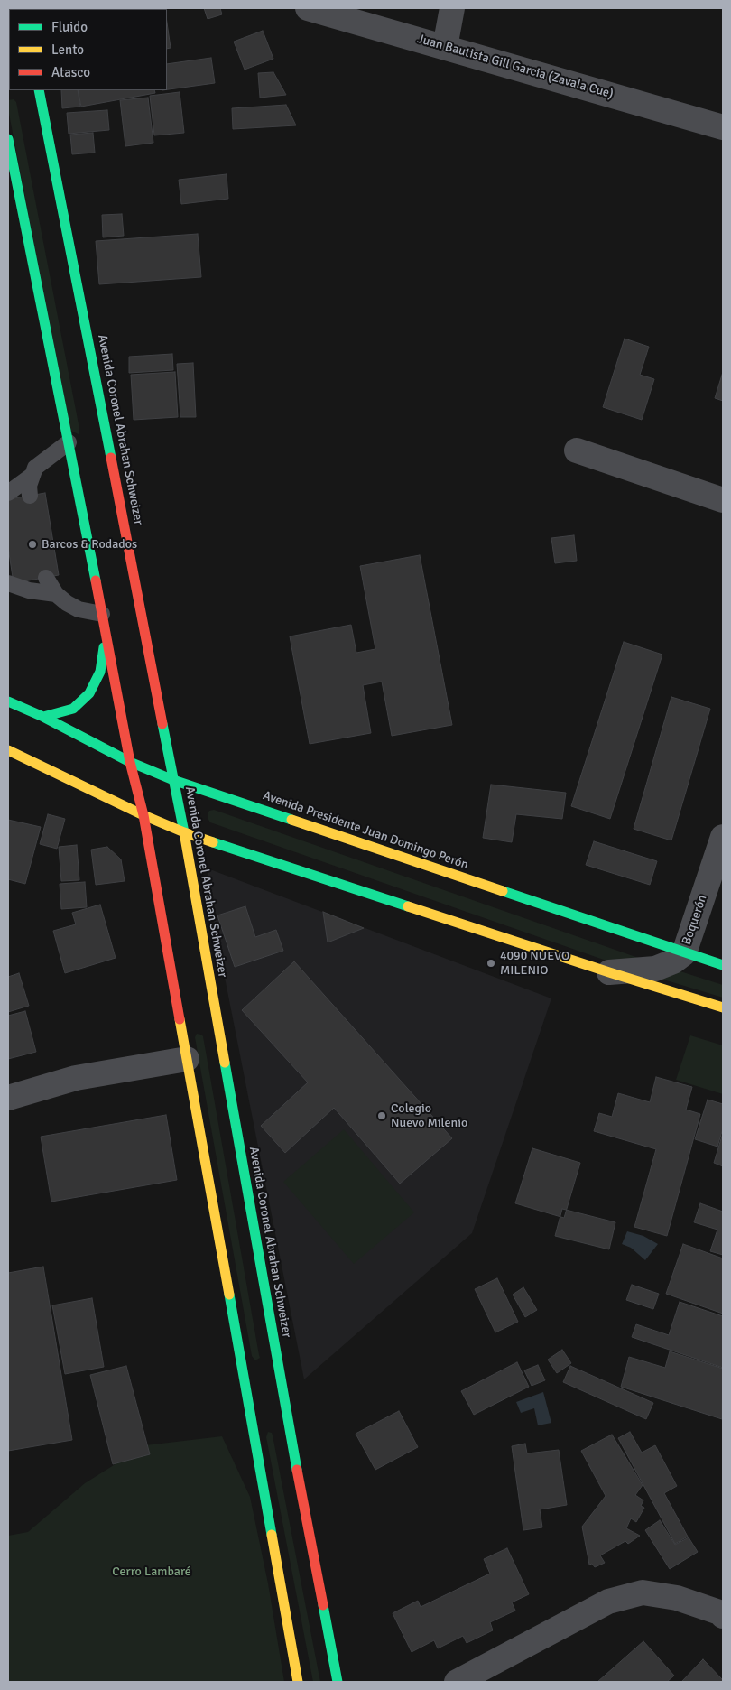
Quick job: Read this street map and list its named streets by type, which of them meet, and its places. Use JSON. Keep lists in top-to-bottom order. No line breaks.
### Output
{"streets":{"main road":["Avenida Coronel Abrahan Schweizer","Avenida Presidente Juan Domingo Perón"],"street":["Juan Bautista Gill Garcia (Zavala Cue)","Boquerón"]},"crossings":[["Avenida Coronel Abrahan Schweizer","Avenida Presidente Juan Domingo Perón"],["Avenida Presidente Juan Domingo Perón","Boquerón"]],"parks":["Cerro Lambaré"],"places":["Barcos & Rodados","4090 NUEVO MILENIO","Colegio Nuevo Milenio"],"legend":["Fluido","Lento","Atasco"]}
